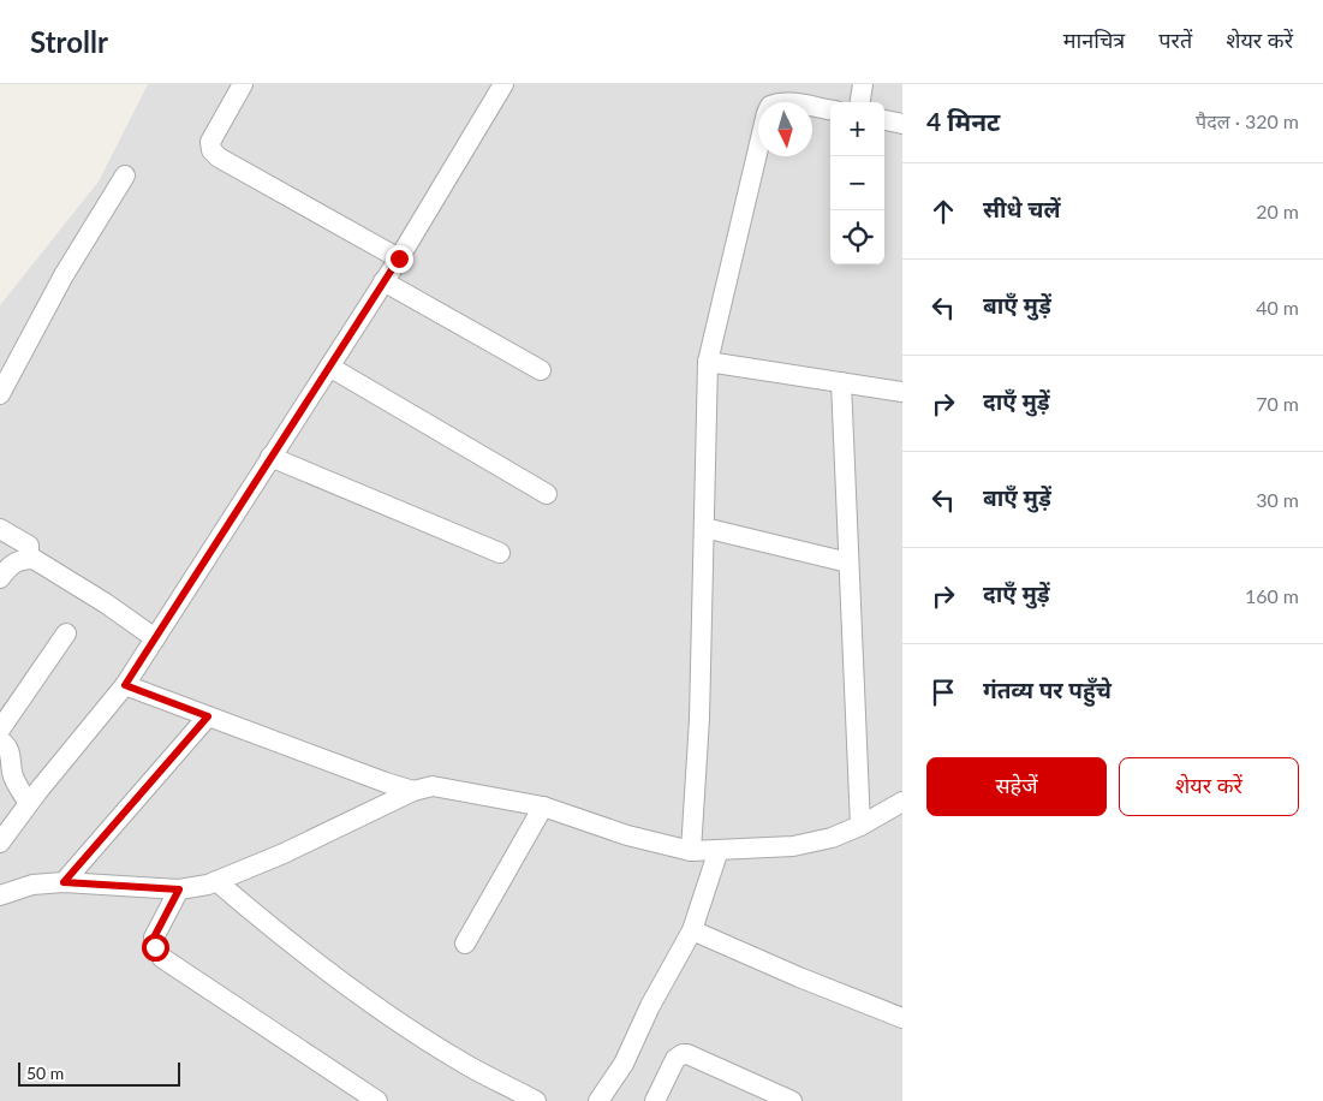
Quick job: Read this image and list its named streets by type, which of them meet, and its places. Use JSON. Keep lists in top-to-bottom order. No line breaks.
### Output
{"scale_bar":"50 m","north":"bottom","page":{"header":"Strollr","nav":["मानचित्र","परतें","शेयर करें"],"heading":["4 मिनट","पैदल · 320 m"],"map_buttons":["+","−"],"list":[["सीधे चलें","20 m"],["बाएँ मुड़ें","40 m"],["दाएँ मुड़ें","70 m"],["बाएँ मुड़ें","30 m"],["दाएँ मुड़ें","160 m"],"गंतव्य पर पहुँचे"],"buttons":["सहेजें","शेयर करें"],"scale":"50 m"}}
